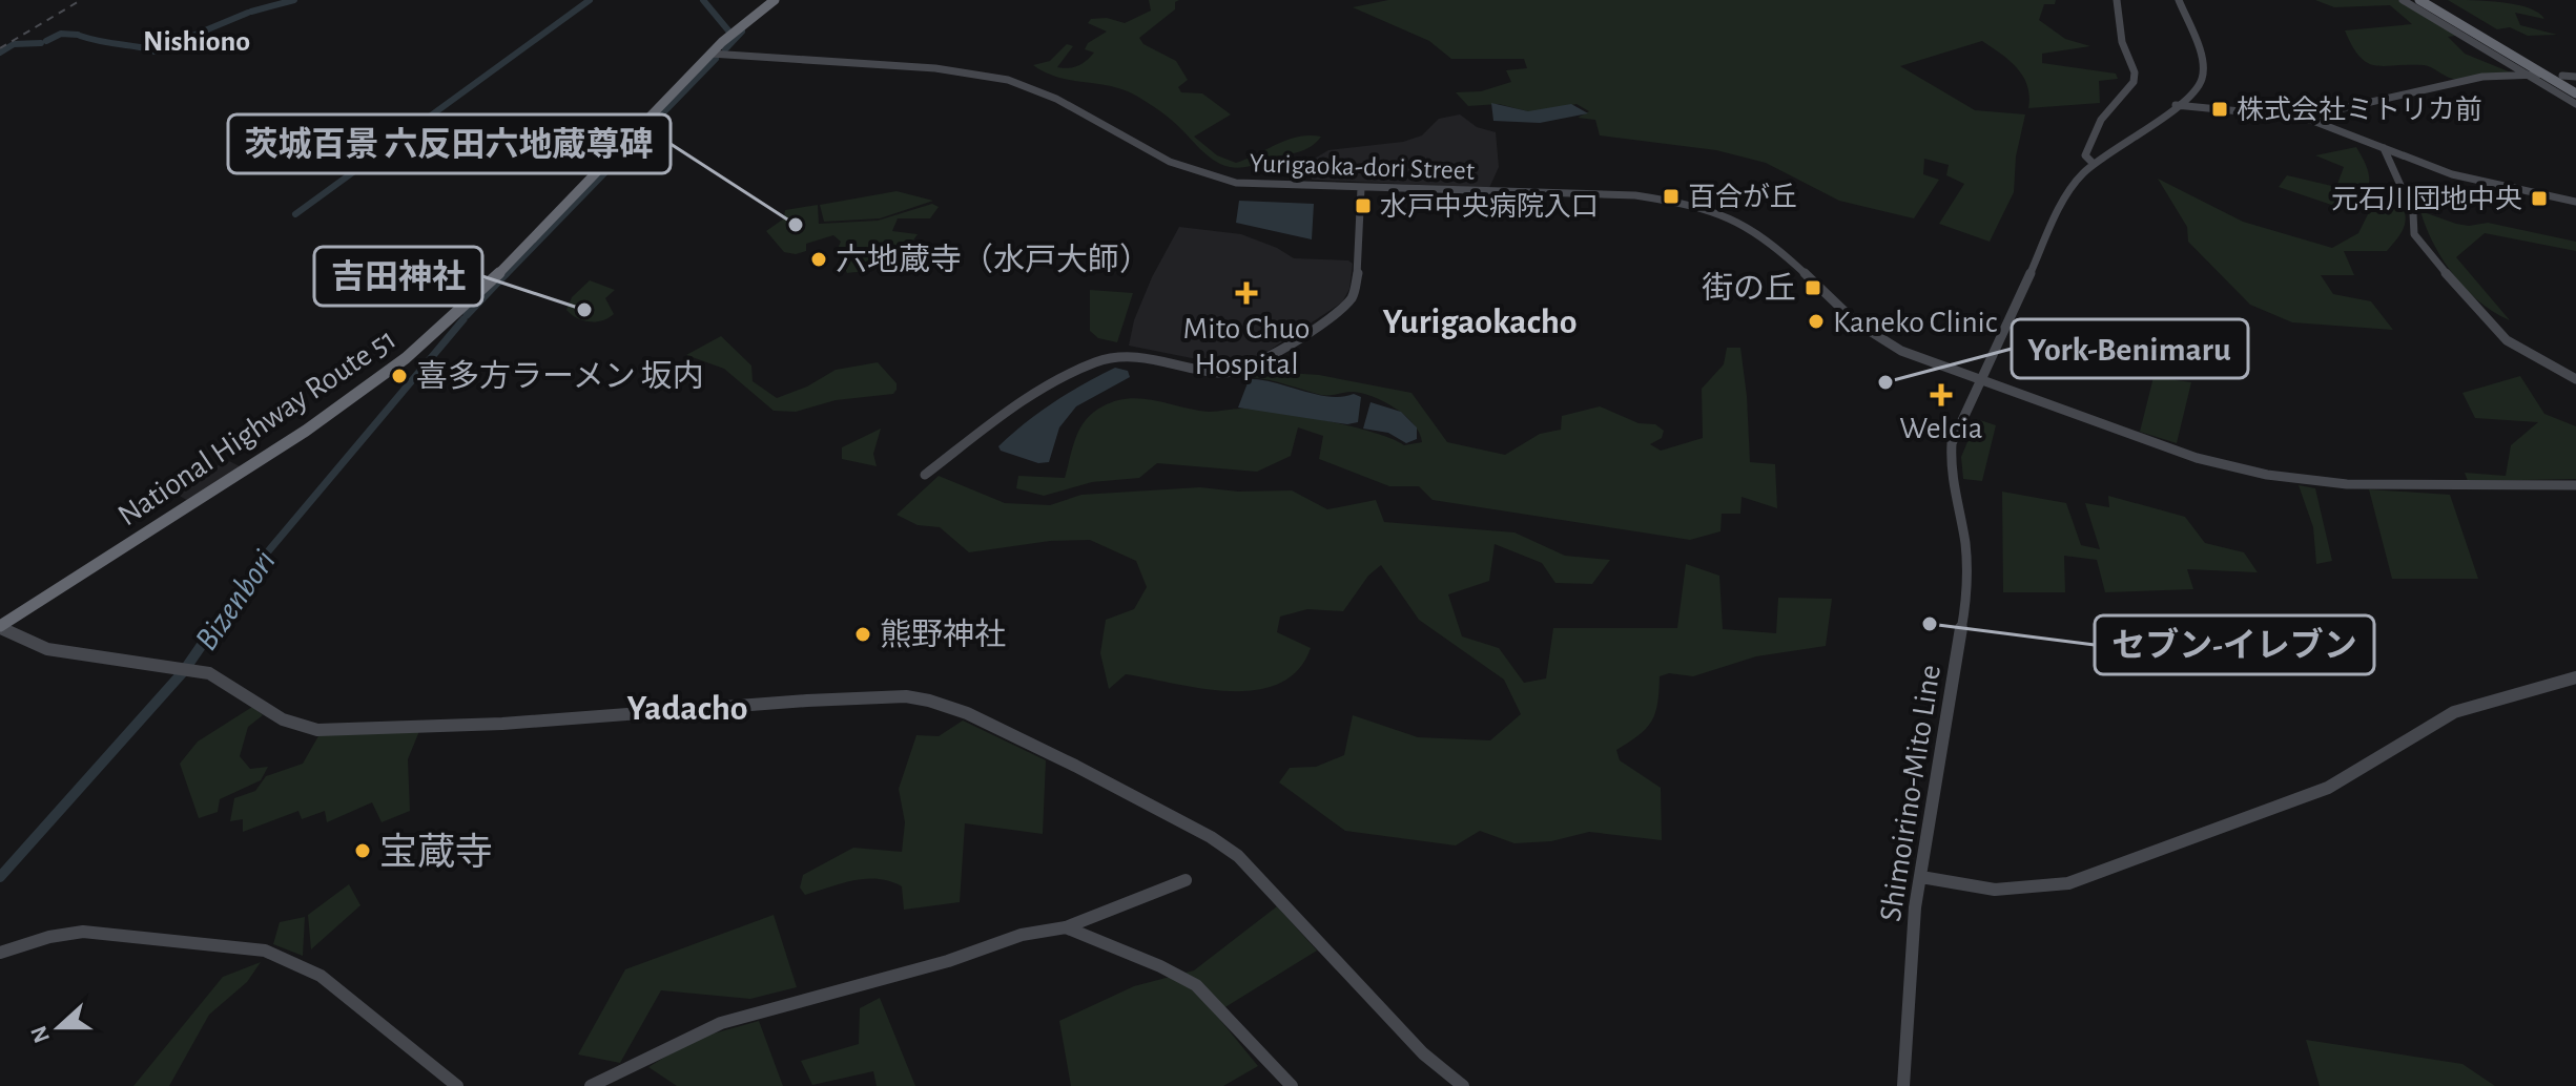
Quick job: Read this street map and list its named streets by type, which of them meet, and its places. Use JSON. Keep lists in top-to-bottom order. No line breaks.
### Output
{"streets":{"highway":["National Highway Route 51"],"street":["Yurigaoka-dori Street","Shimoirino-Mito Line"]},"crossings":[["Yurigaoka-dori Street","National Highway Route 51"],["Yurigaoka-dori Street","Shimoirino-Mito Line"]],"districts":["Nishiono","Yurigaokacho","Yadacho"],"water":["Bizenbori"],"places":{"transit":["株式会社ミトリカ前","百合が丘","元石川団地中央","水戸中央病院入口","街の丘"],"other":["茨城百景 六反田六地蔵尊碑","六地蔵寺（水戸大師）","吉田神社","Kaneko Clinic","喜多方ラーメン 坂内","York-Benimaru","セブン-イレブン","熊野神社","宝蔵寺"],"health":["Mito Chuo Hospital","Welcia"]},"north":"left"}
